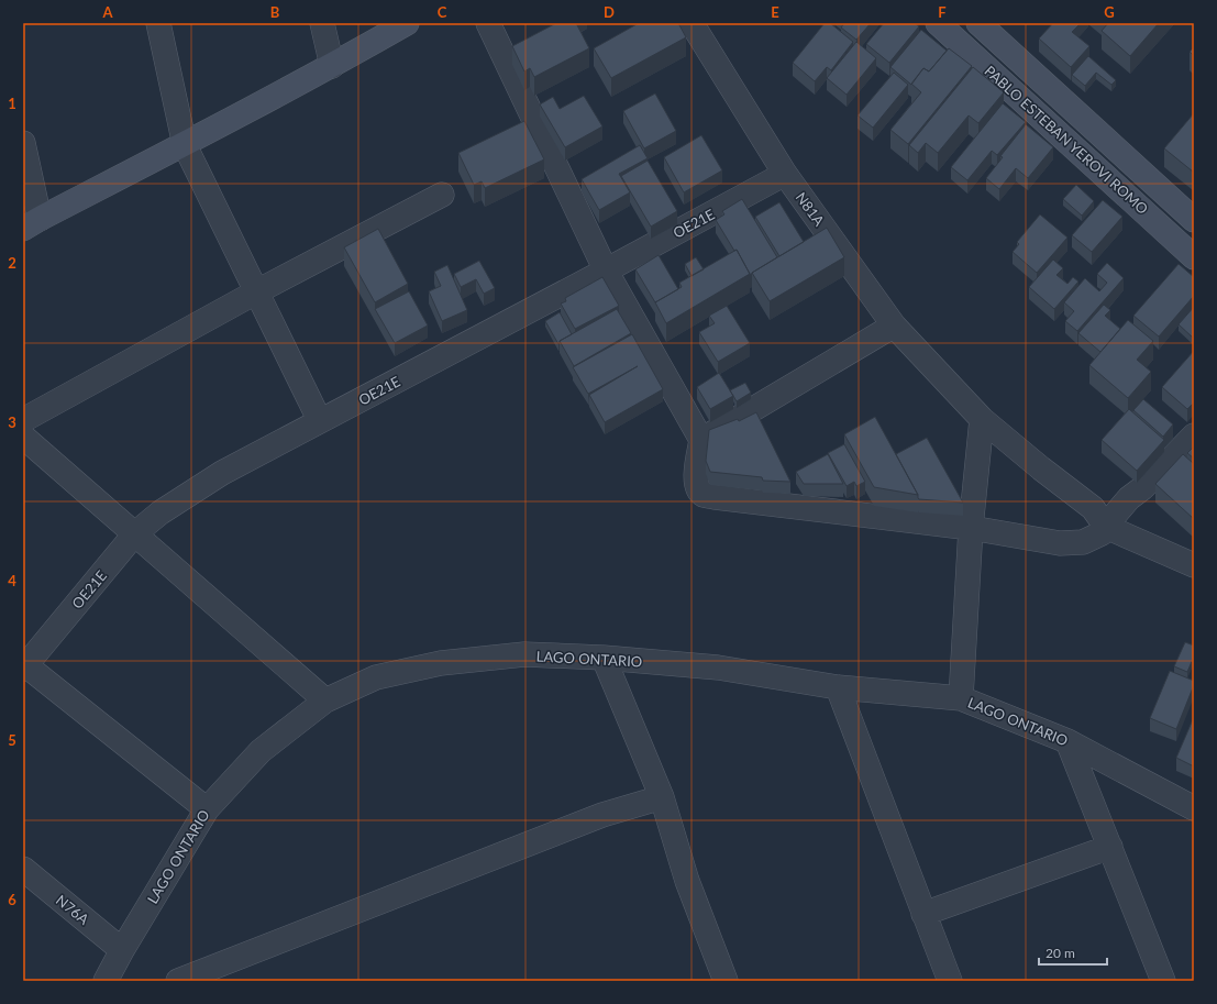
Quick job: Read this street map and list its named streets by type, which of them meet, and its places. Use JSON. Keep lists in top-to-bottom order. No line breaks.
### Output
{"streets":{"street":["PABLO ESTEBAN YEROVI ROMO","N81A","OE21E","LAGO ONTARIO","N76A"]},"crossings":[["N81A","OE21E"],["LAGO ONTARIO","N76A"]],"scale_bar":"20 m","grid":{"columns":["A","B","C","D","E","F","G"],"rows":["1","2","3","4","5","6"]}}
